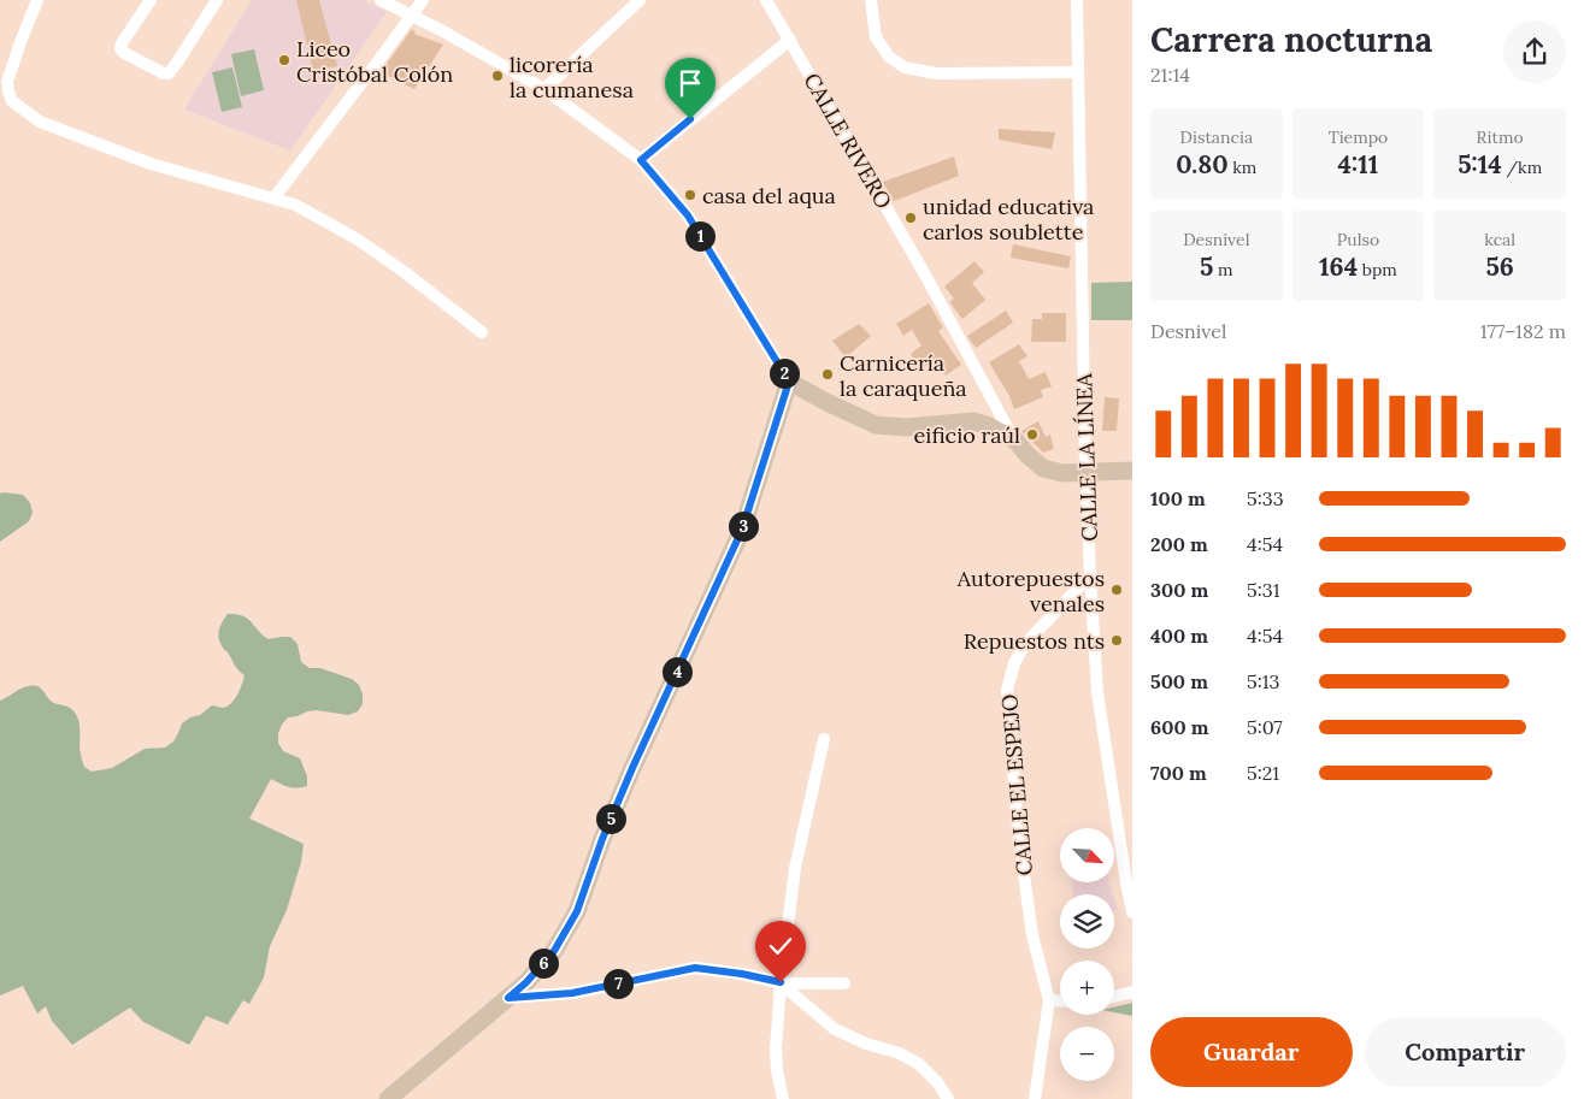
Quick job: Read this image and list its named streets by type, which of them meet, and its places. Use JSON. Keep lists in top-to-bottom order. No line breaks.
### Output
{"streets":{"street":["CALLE RIVERO","CALLE LA LÍNEA","CALLE EL ESPEJO"]},"crossings":[["CALLE LA LÍNEA","CALLE EL ESPEJO"]],"places":["Liceo Cristóbal Colón","licorería la cumanesa","casa del aqua","unidad educativa carlos soublette","Carnicería la caraqueña","eificio raúl","Autorepuestos venales","Repuestos nts"],"north":"bottom right","page":{"heading":["Carrera nocturna","21:14"],"stats":[["Distancia","0.80 km"],["Tiempo","4:11"],["Ritmo","5:14 /km"],["Desnivel","5 m"],["Pulso","164 bpm"],["kcal","56"]],"pins":["1","2","3","4","5","6","7"],"chart":["Desnivel","177–182 m"],"list":[{"name":"100 m","note":"5:33"},{"name":"200 m","note":"4:54"},{"name":"300 m","note":"5:31"},{"name":"400 m","note":"4:54"},{"name":"500 m","note":"5:13"},{"name":"600 m","note":"5:07"},{"name":"700 m","note":"5:21"}],"map_buttons":["+","−"],"buttons":["Guardar","Compartir"]}}
